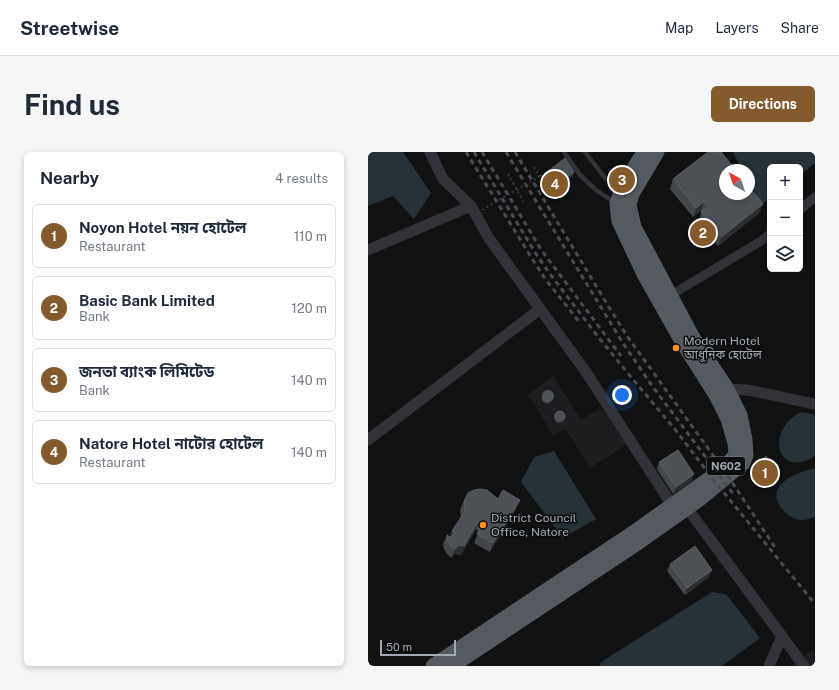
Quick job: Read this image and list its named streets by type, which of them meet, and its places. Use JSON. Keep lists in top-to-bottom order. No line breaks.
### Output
{"streets":{"highway":["N602"]},"places":["Modern Hotel আধুনিক হোটেল","District Council Office, Natore"],"scale_bar":"50 m","north":"top left","page":{"header":"Streetwise","nav":["Map","Layers","Share"],"buttons":"Directions","title":"Find us","heading":["Nearby","4 results"],"map_buttons":["+","−"],"pins":["3","4","2","1"],"list":[{"mark":"1","name":"Noyon Hotel নয়ন হোটেল","note":"Restaurant","value":"110 m"},{"mark":"2","name":"Basic Bank Limited","note":"Bank","value":"120 m"},{"mark":"3","name":"জনতা ব্যাংক লিমিটেড","note":"Bank","value":"140 m"},{"mark":"4","name":"Natore Hotel নাটোর হোটেল","note":"Restaurant","value":"140 m"}],"scale":"50 m"}}
